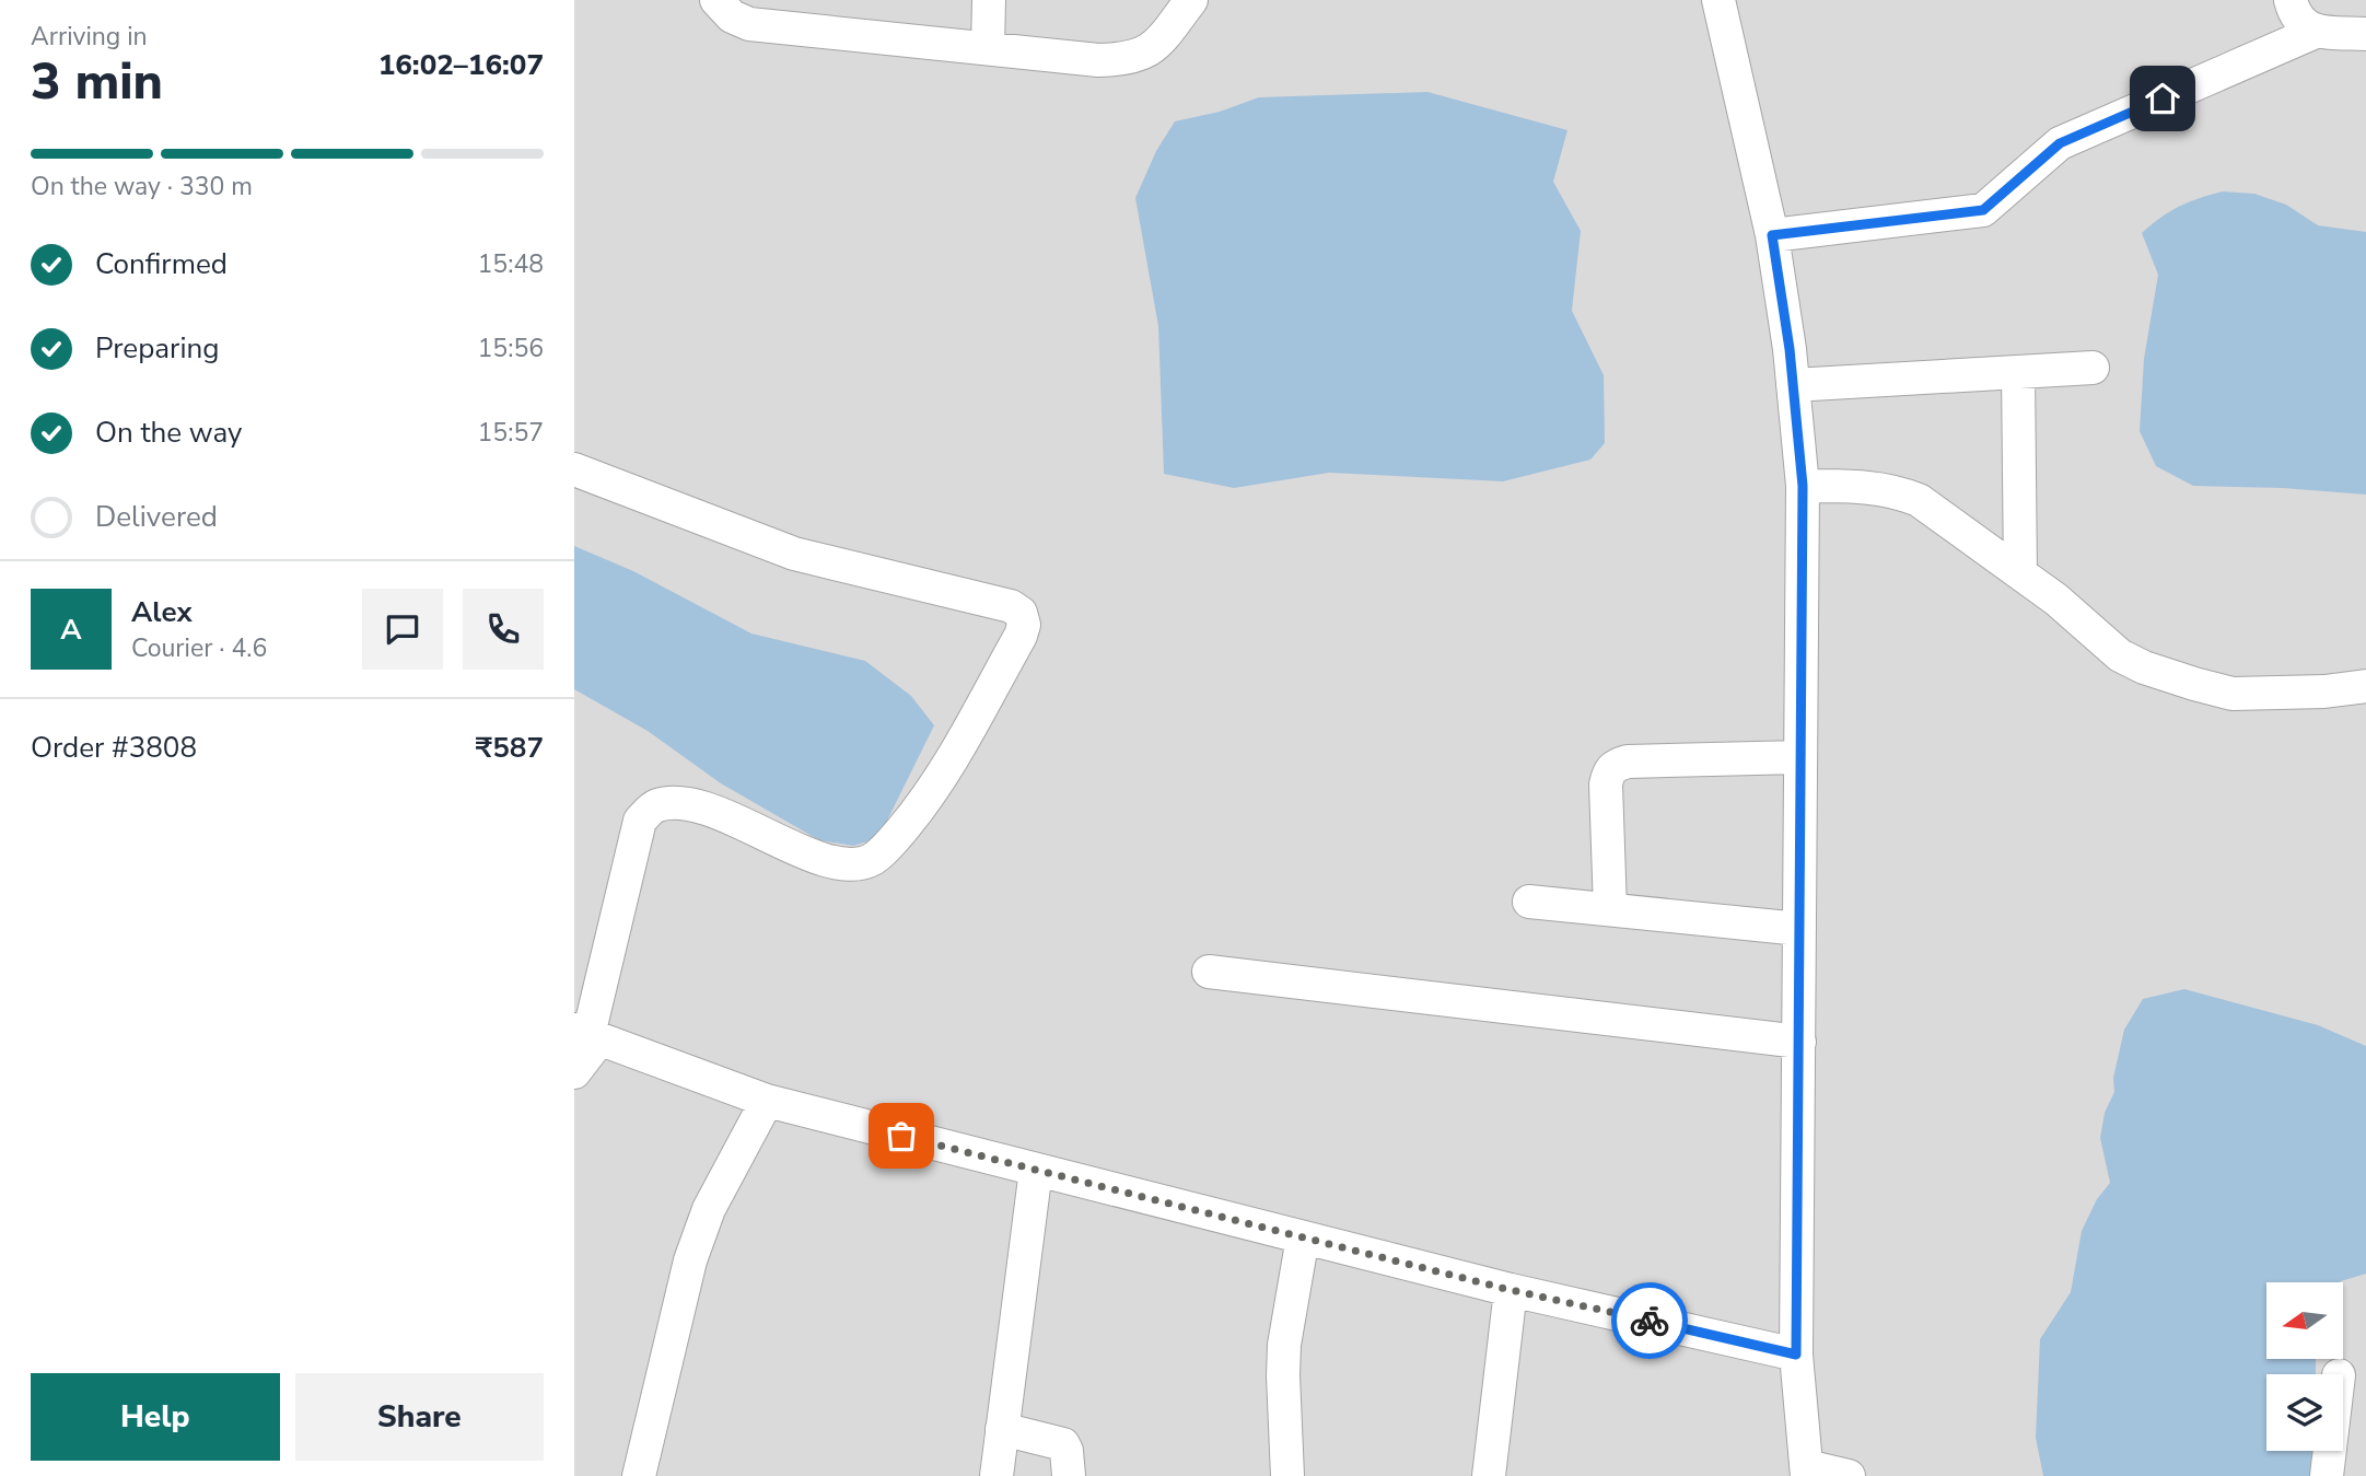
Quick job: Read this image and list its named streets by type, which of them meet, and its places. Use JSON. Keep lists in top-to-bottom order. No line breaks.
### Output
{"north":"left","page":{"heading":["3 min","Arriving in","16:02–16:07"],"panel":["Alex","Courier · 4.6","Order #3808","₹587"],"bar":"On the way · 330 m","list":[["Confirmed","15:48"],["Preparing","15:56"],["On the way","15:57"],"Delivered"],"round":"A","buttons":["Help","Share"]}}
